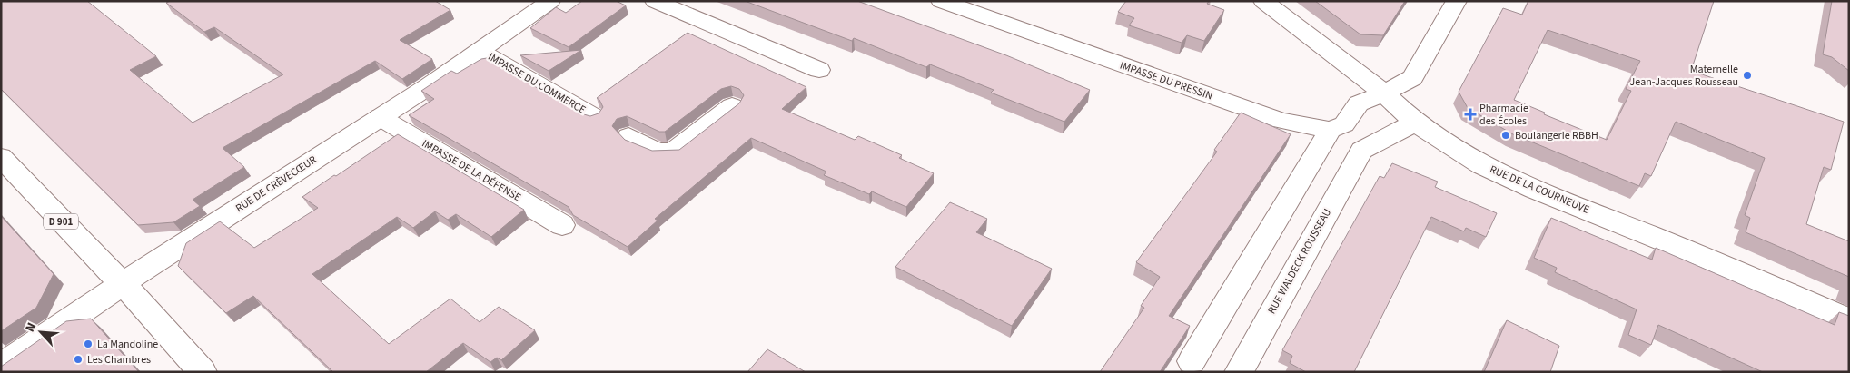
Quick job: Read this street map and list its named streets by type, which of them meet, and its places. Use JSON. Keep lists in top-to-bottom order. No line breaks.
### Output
{"streets":{"street":["IMPASSE DU PRESSIN","IMPASSE DU COMMERCE","IMPASSE DE LA DÉFENSE","RUE DE CRÈVECŒUR","RUE DE LA COURNEUVE","D 901","RUE WALDECK ROUSSEAU"]},"crossings":[["IMPASSE DU COMMERCE","RUE DE CRÈVECŒUR"],["IMPASSE DE LA DÉFENSE","RUE DE CRÈVECŒUR"],["RUE DE CRÈVECŒUR","D 901"]],"places":{"other":["Maternelle Jean-Jacques Rousseau","Boulangerie RBBH","La Mandoline","Les Chambres"],"health":["Pharmacie des Écoles"]},"north":"top left"}
